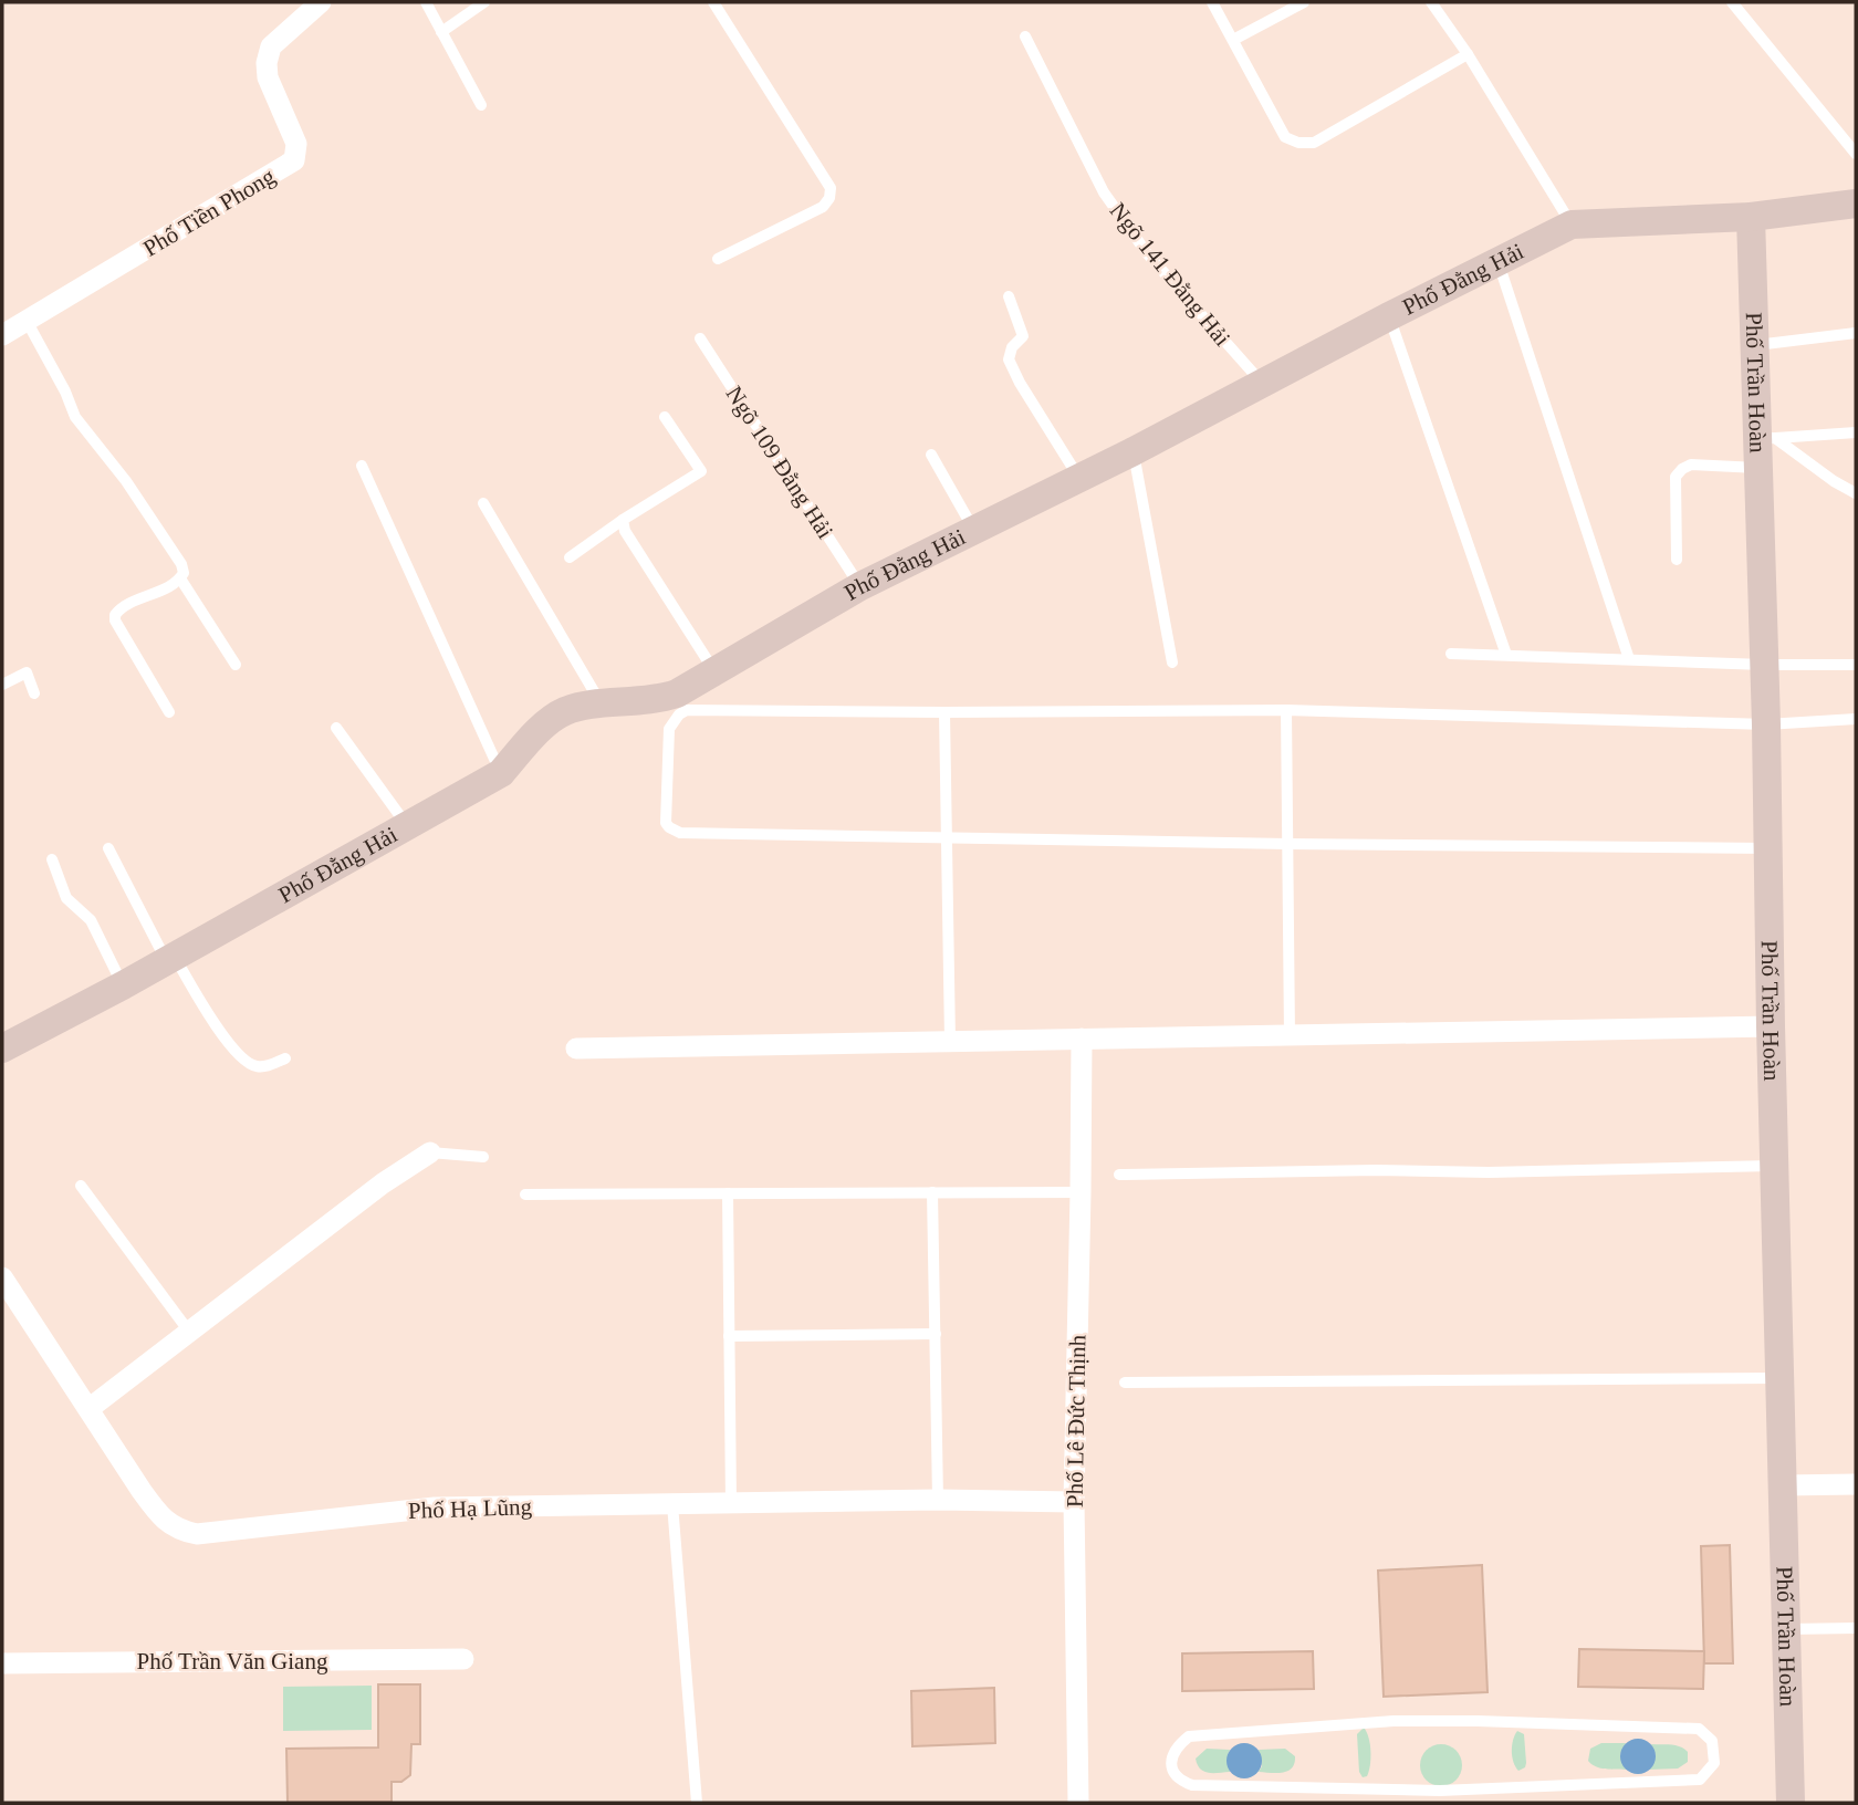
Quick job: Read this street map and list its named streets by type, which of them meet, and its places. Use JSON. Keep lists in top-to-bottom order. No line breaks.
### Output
{"streets":{"street":["Phố Tiền Phong","Phố Đằng Hải","Phố Trần Hoàn","Phố Lê Đức Thịnh","Phố Hạ Lũng","Phố Trần Văn Giang"],"lane":["Ngõ 141 Đằng Hải","Ngõ 109 Đằng Hải"]},"crossings":[["Ngõ 141 Đằng Hải","Phố Đằng Hải"],["Phố Đằng Hải","Phố Trần Hoàn"],["Phố Đằng Hải","Ngõ 109 Đằng Hải"],["Phố Lê Đức Thịnh","Phố Hạ Lũng"]]}
